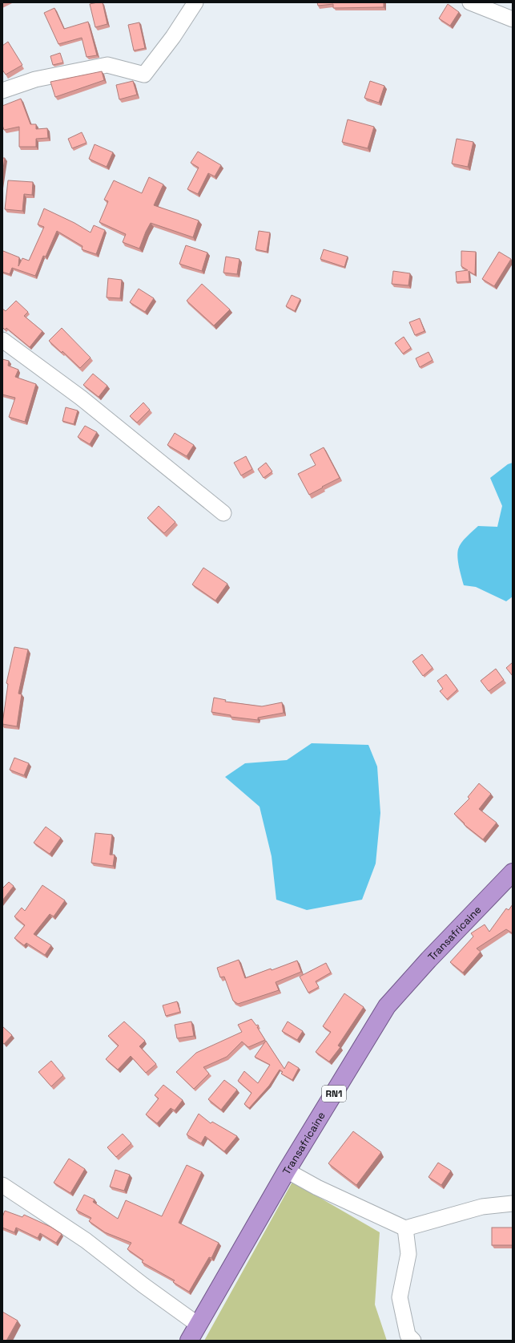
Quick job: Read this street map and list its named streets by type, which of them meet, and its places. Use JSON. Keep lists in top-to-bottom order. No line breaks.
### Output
{"streets":{"highway":["Transafricaine","RN1"]}}
